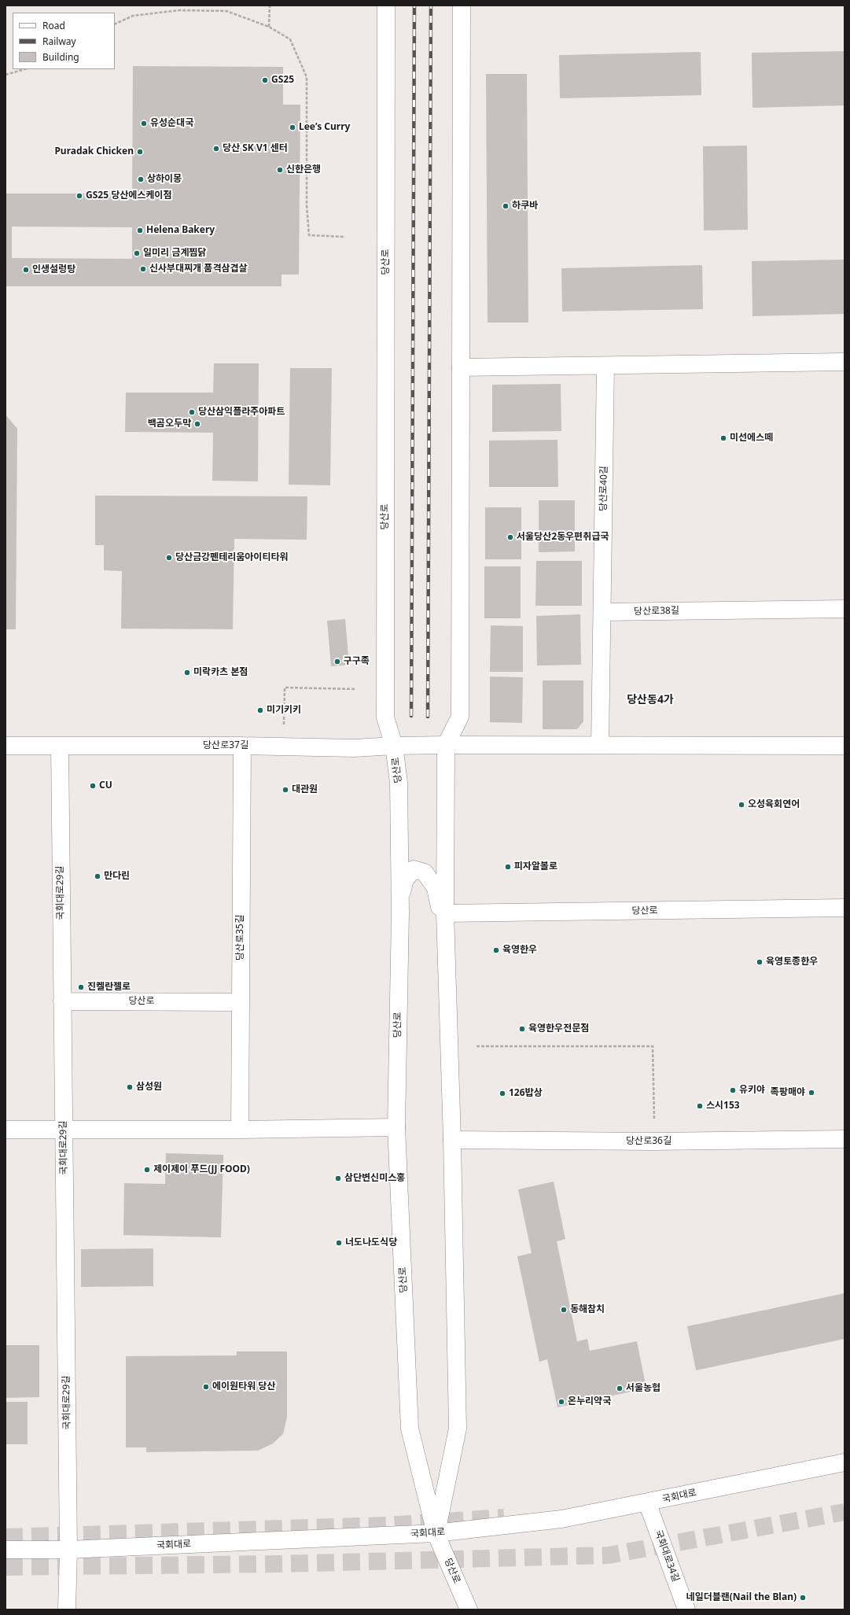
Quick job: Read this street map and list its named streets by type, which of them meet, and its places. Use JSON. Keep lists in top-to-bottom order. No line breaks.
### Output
{"streets":{"street":["당산로","당산로40길","당산로38길","당산로37길","국회대로29길","당산로35길","당산로36길","국회대로","국회대로34길"]},"crossings":[["당산로","당산로37길"],["당산로","국회대로29길"],["당산로","당산로35길"],["당산로","국회대로"],["당산로40길","당산로38길"],["당산로37길","국회대로29길"],["당산로37길","당산로35길"],["국회대로29길","국회대로"],["국회대로","국회대로34길"]],"districts":["당산동4가"],"places":["GS25","유성순대국","Lee’s Curry","당산 SK V1 센터","Puradak Chicken","신한은행","상하이몽","GS25 당산에스케이점","하쿠바","Helena Bakery","일미리 금계찜닭","신사부대찌개 품격삼겹살","인생설렁탕","당산삼익플라주아파트","백곰오두막","미선에스떼","서울당산2동우편취급국","당산금강펜테리움아이티타워","구구족","미락카츠 본점","미기키키","CU","대관원","오성육회연어","피자알볼로","만다린","육영한우","육영토종한우","진켈란젤로","육영한우전문점","삼성원","유키야","족팡매야","126밥상","스시153","제이제이 푸드(JJ FOOD)","삼단변신미스홍","너도나도식당","동해참치","에이원타워 당산","서울농협","온누리약국","네일더블랜(Nail the Blan)"],"legend":["Road","Railway","Building"]}
